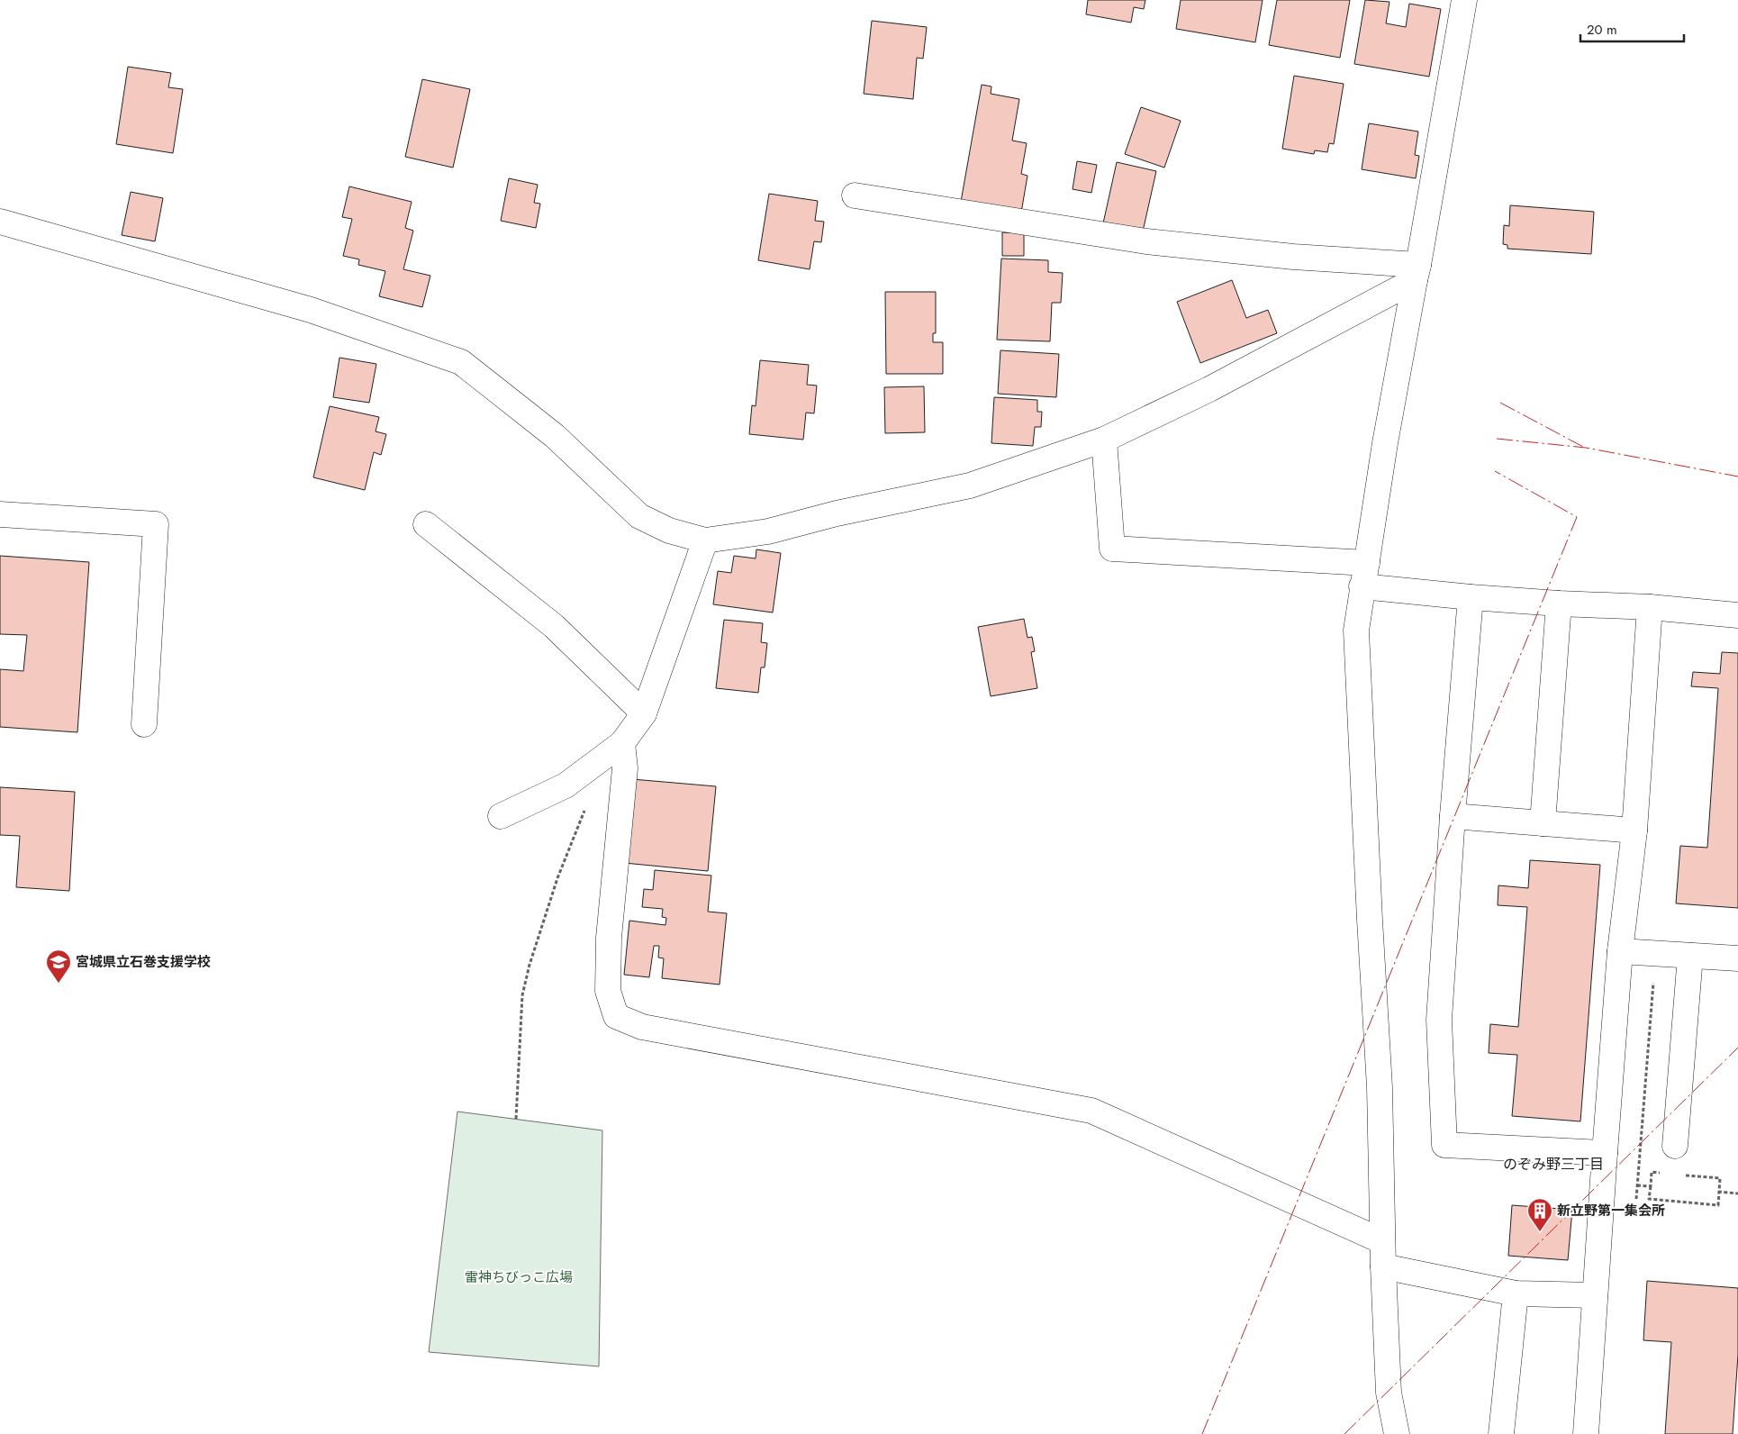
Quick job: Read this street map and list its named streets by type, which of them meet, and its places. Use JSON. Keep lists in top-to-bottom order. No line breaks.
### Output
{"districts":["のぞみ野三丁目"],"parks":["雷神ちびっこ広場"],"places":{"school or university":["宮城県立石巻支援学校"],"building":["新立野第一集会所"]},"scale_bar":"20 m"}
